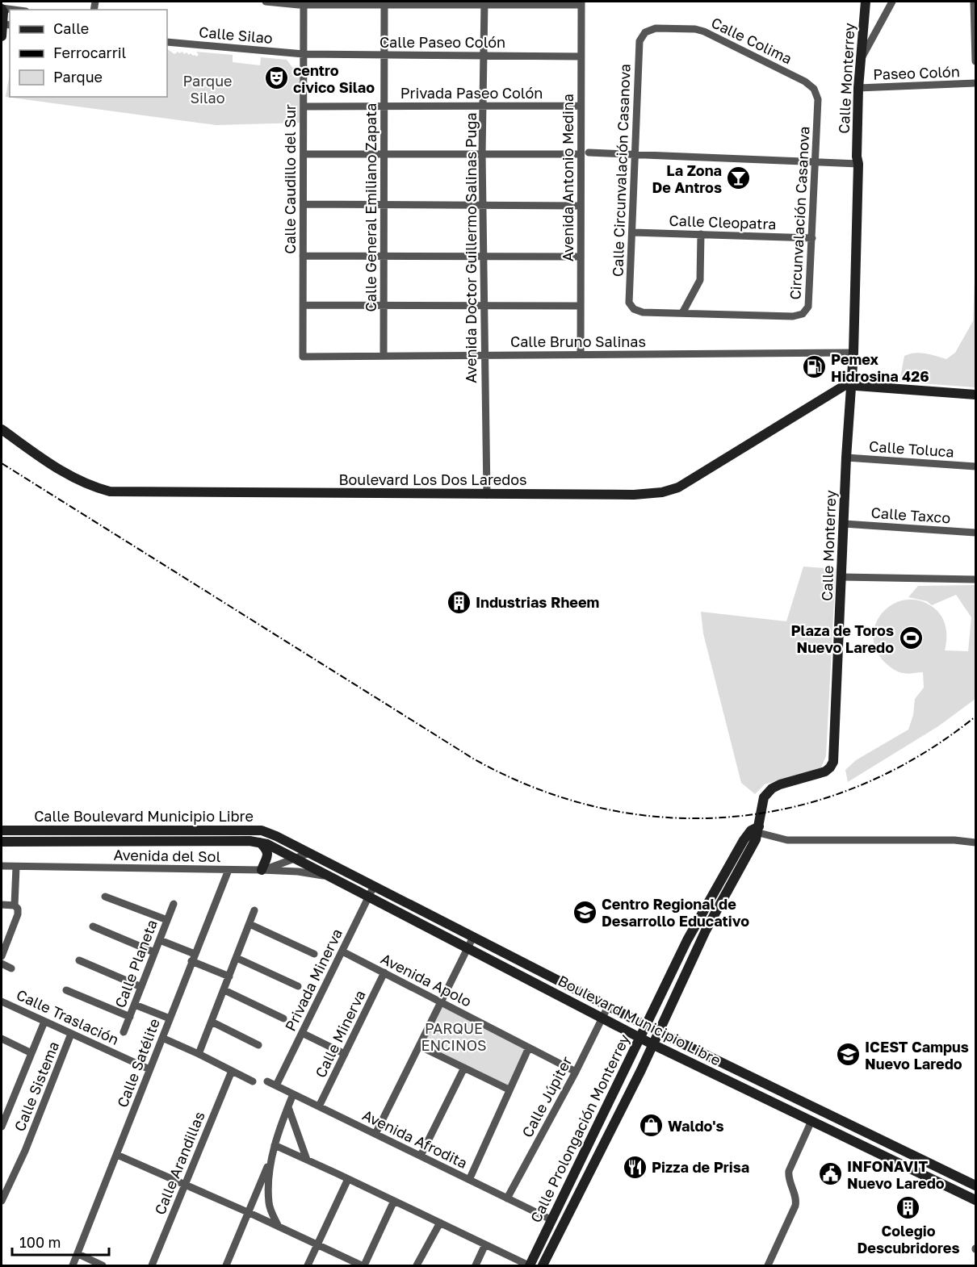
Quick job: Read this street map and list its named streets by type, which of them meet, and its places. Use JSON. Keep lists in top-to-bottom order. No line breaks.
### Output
{"streets":{"main road":["Calle Monterrey","Boulevard Los Dos Laredos","Calle Boulevard Municipio Libre","Boulevard Municipio Libre","Calle Prolongación Monterrey"],"street":["Calle Silao","Calle Colima","Calle Paseo Colón","Paseo Colón","Privada Paseo Colón","Calle Circunvalación Casanova","Avenida Antonio Medina","Calle Caudillo del Sur","Calle General Emiliano Zapata","Circunvalación Casanova","Calle Cleopatra","Avenida Doctor Guillermo Salinas Puga","Calle Bruno Salinas","Calle Toluca","Calle Taxco","Avenida del Sol","Calle Planeta","Privada Minerva","Avenida Apolo","Calle Traslación","Calle Minerva","Calle Satélite","Calle Sistema","Calle Júpiter","Avenida Afrodita","Calle Arandillas"]},"crossings":[["Calle Silao","Calle Paseo Colón"],["Calle Silao","Calle Caudillo del Sur"],["Calle Colima","Calle Circunvalación Casanova"],["Calle Colima","Circunvalación Casanova"],["Calle Paseo Colón","Avenida Antonio Medina"],["Calle Paseo Colón","Calle Caudillo del Sur"],["Calle Paseo Colón","Calle General Emiliano Zapata"],["Calle Paseo Colón","Avenida Doctor Guillermo Salinas Puga"],["Paseo Colón","Calle Monterrey"],["Calle Monterrey","Calle Bruno Salinas"],["Calle Monterrey","Calle Toluca"],["Calle Monterrey","Boulevard Los Dos Laredos"],["Calle Monterrey","Calle Taxco"],["Calle Monterrey","Calle Prolongación Monterrey"],["Privada Paseo Colón","Avenida Antonio Medina"],["Privada Paseo Colón","Calle Caudillo del Sur"],["Privada Paseo Colón","Calle General Emiliano Zapata"],["Privada Paseo Colón","Avenida Doctor Guillermo Salinas Puga"],["Calle Circunvalación Casanova","Circunvalación Casanova"],["Calle Circunvalación Casanova","Calle Cleopatra"],["Avenida Antonio Medina","Calle Bruno Salinas"],["Calle Caudillo del Sur","Calle Bruno Salinas"],["Calle General Emiliano Zapata","Calle Bruno Salinas"],["Circunvalación Casanova","Calle Cleopatra"],["Avenida Doctor Guillermo Salinas Puga","Calle Bruno Salinas"],["Avenida Doctor Guillermo Salinas Puga","Boulevard Los Dos Laredos"],["Calle Boulevard Municipio Libre","Boulevard Municipio Libre"],["Avenida del Sol","Boulevard Municipio Libre"],["Avenida del Sol","Calle Satélite"],["Privada Minerva","Avenida Apolo"],["Privada Minerva","Boulevard Municipio Libre"],["Privada Minerva","Avenida Afrodita"],["Avenida Apolo","Calle Minerva"],["Avenida Apolo","Calle Júpiter"],["Calle Traslación","Calle Satélite"],["Calle Traslación","Calle Sistema"],["Boulevard Municipio Libre","Calle Júpiter"],["Boulevard Municipio Libre","Calle Prolongación Monterrey"],["Calle Minerva","Avenida Afrodita"],["Calle Júpiter","Avenida Afrodita"],["Calle Prolongación Monterrey","Avenida Afrodita"]],"parks":["Parque Silao","PARQUE ENCINOS"],"places":{"theatre":["centro civico Silao"],"bar":["La Zona De Antros"],"fuel station":["Pemex Hidrosina 426"],"building":["Industrias Rheem","Colegio Descubridores"],"sports":["Plaza de Toros Nuevo Laredo"],"school or university":["Centro Regional de Desarrollo Educativo","ICEST Campus Nuevo Laredo"],"shop":["Waldo's"],"restaurant":["Pizza de Prisa"],"public building":["INFONAVIT Nuevo Laredo"]},"legend":["Calle","Ferrocarril","Parque"],"scale_bar":"100 m"}
